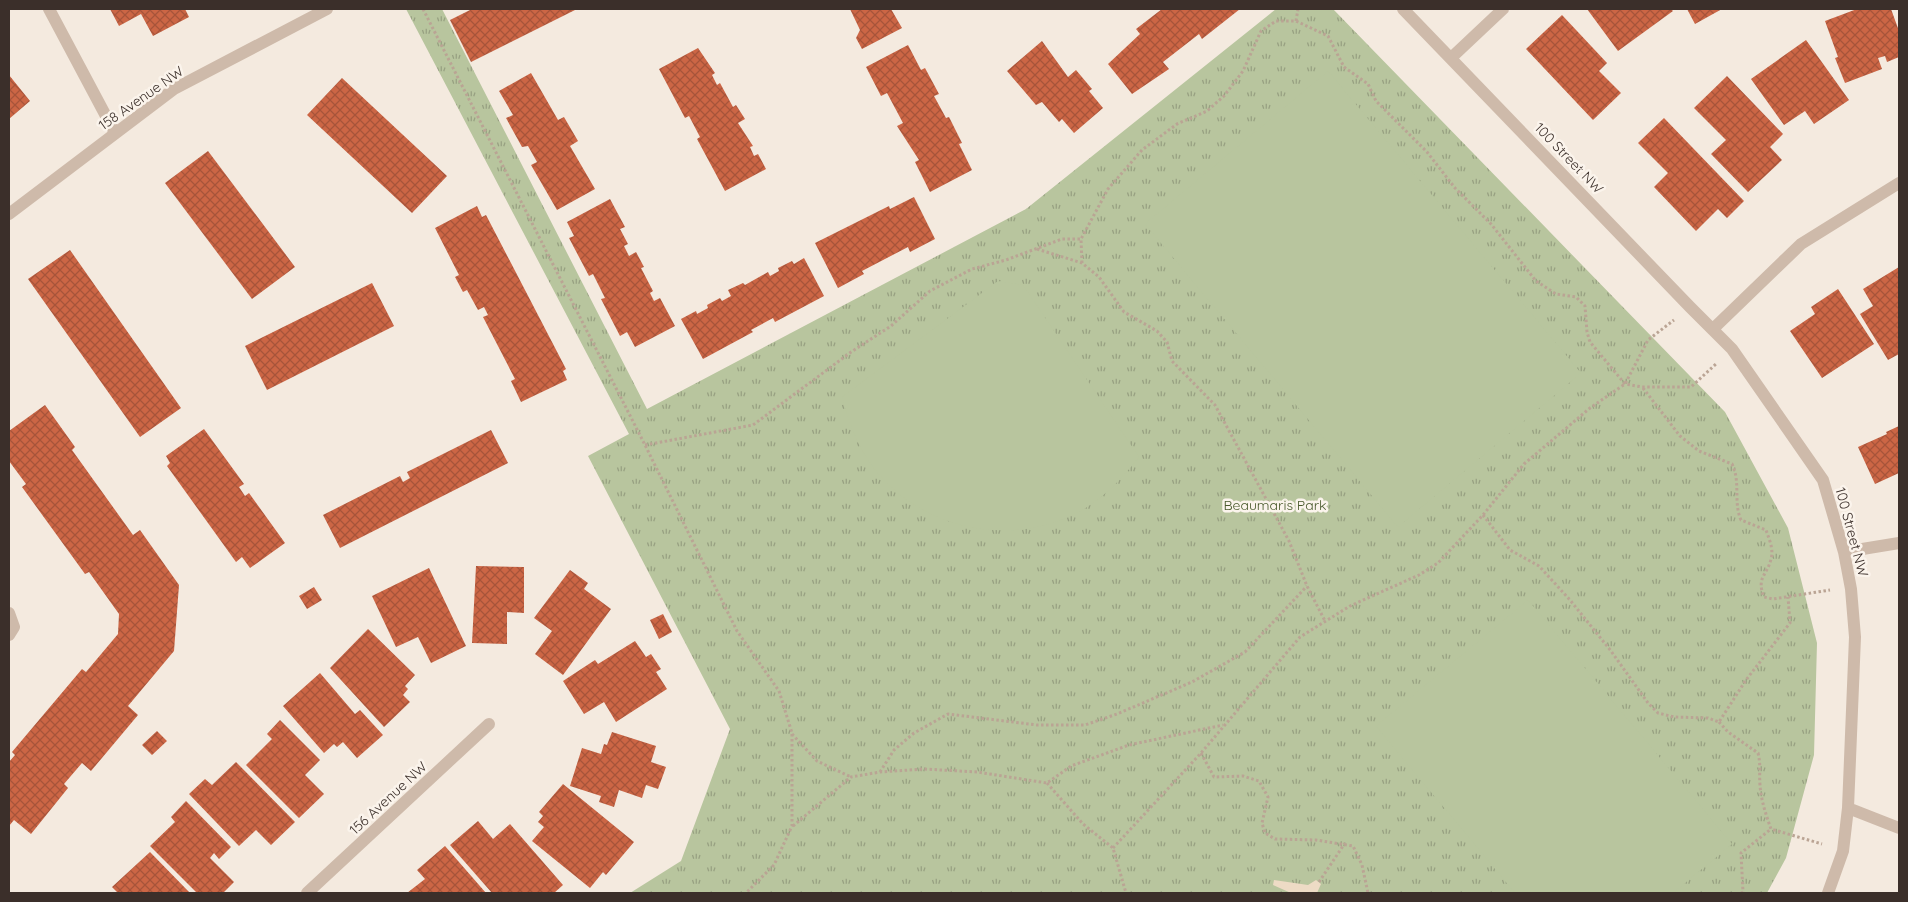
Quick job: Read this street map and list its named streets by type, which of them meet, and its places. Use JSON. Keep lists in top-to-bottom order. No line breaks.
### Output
{"streets":{"street":["158 Avenue NW","100 Street NW","156 Avenue NW"]},"parks":["Beaumaris Park"]}
